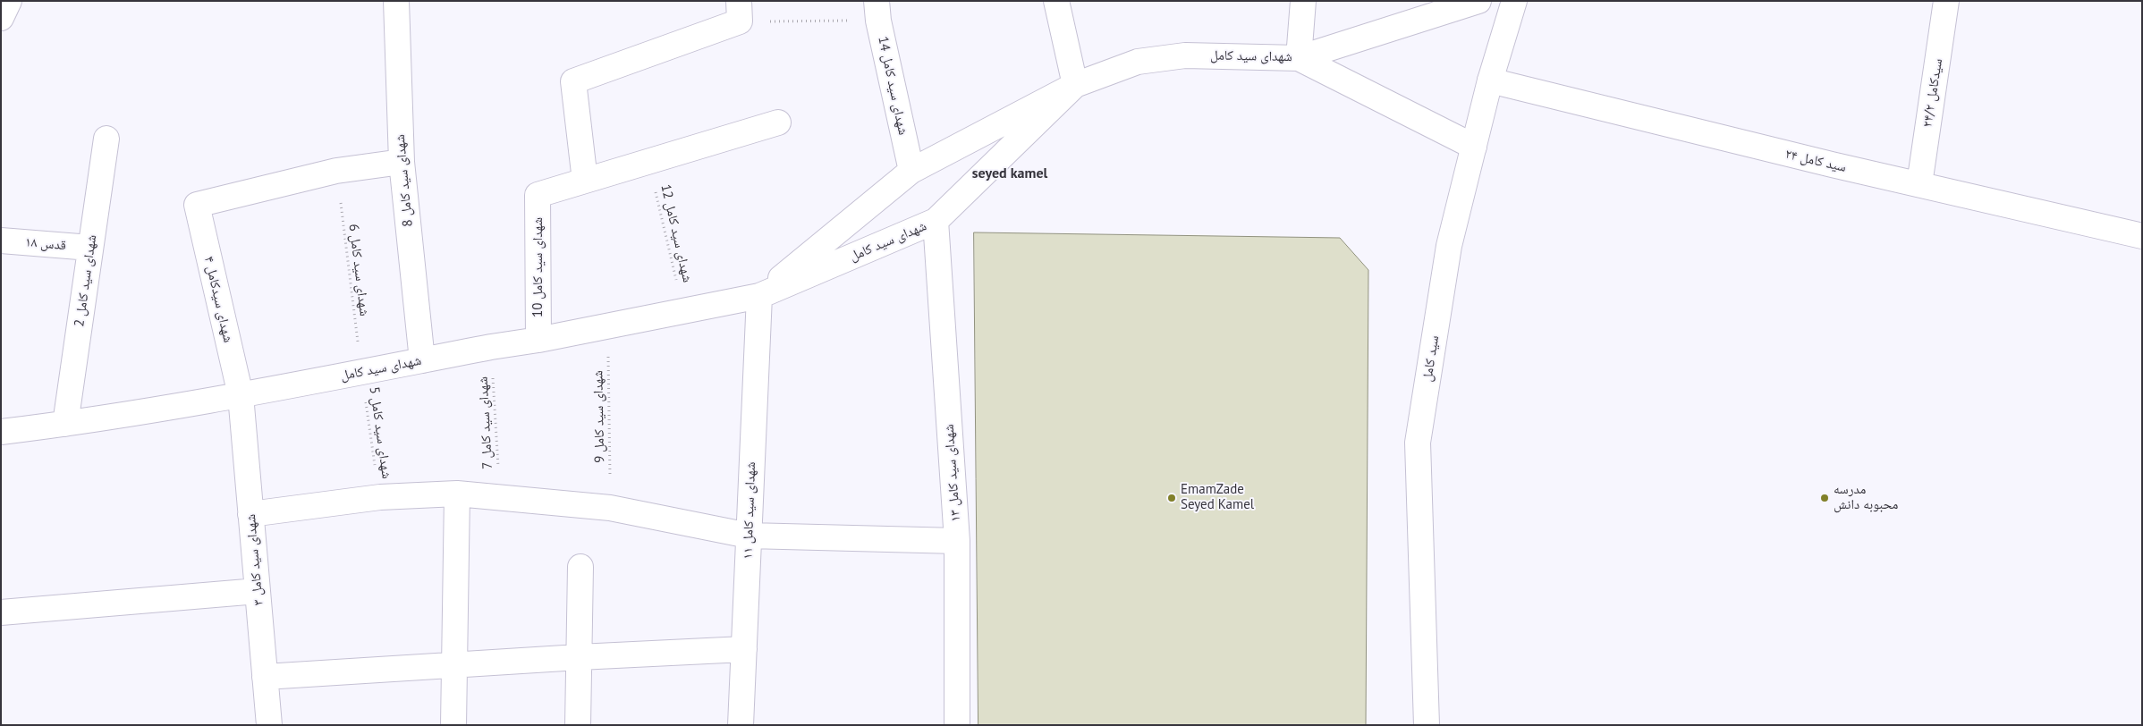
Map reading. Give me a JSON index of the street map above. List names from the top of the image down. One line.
{"streets":{"street":["شهدای سید کامل","شهدای سید کامل 14","سیدکامل ۲۴/۲","سید کامل ۲۴","شهدای سید کامل 8","قدس ۱۸","شهدای سید کامل 10","شهدای سید کامل 2","شهدای سیدکامل ۴","سید کامل","شهدای سید کامل ۱۳","شهدای سید کامل ۱۱","شهدای سید کامل ۳"],"path":["شهدای سید کامل 12","شهدای سید کامل 6","شهدای سید کامل 9","شهدای سید کامل 7","شهدای سید کامل 5"]},"crossings":[["شهدای سید کامل","شهدای سید کامل 14"],["شهدای سید کامل","شهدای سید کامل 8"],["شهدای سید کامل","شهدای سید کامل 12"],["شهدای سید کامل","شهدای سید کامل 10"],["شهدای سید کامل","شهدای سید کامل 6"],["شهدای سید کامل","شهدای سید کامل 2"],["شهدای سید کامل","شهدای سیدکامل ۴"],["شهدای سید کامل","شهدای سید کامل 9"],["شهدای سید کامل","شهدای سید کامل 7"],["شهدای سید کامل","شهدای سید کامل 5"],["شهدای سید کامل","شهدای سید کامل ۱۳"],["شهدای سید کامل","شهدای سید کامل ۱۱"],["شهدای سید کامل","شهدای سید کامل ۳"],["سیدکامل ۲۴/۲","سید کامل ۲۴"],["سید کامل ۲۴","سید کامل"],["قدس ۱۸","شهدای سید کامل 2"],["شهدای سید کامل 6","شهدای سیدکامل ۴"],["شهدای سید کامل 6","شهدای سید کامل 5"],["شهدای سیدکامل ۴","شهدای سید کامل ۳"]],"districts":["seyed kamel"],"places":["EmamZade Seyed Kamel","مدرسه محبوبه دانش"]}
